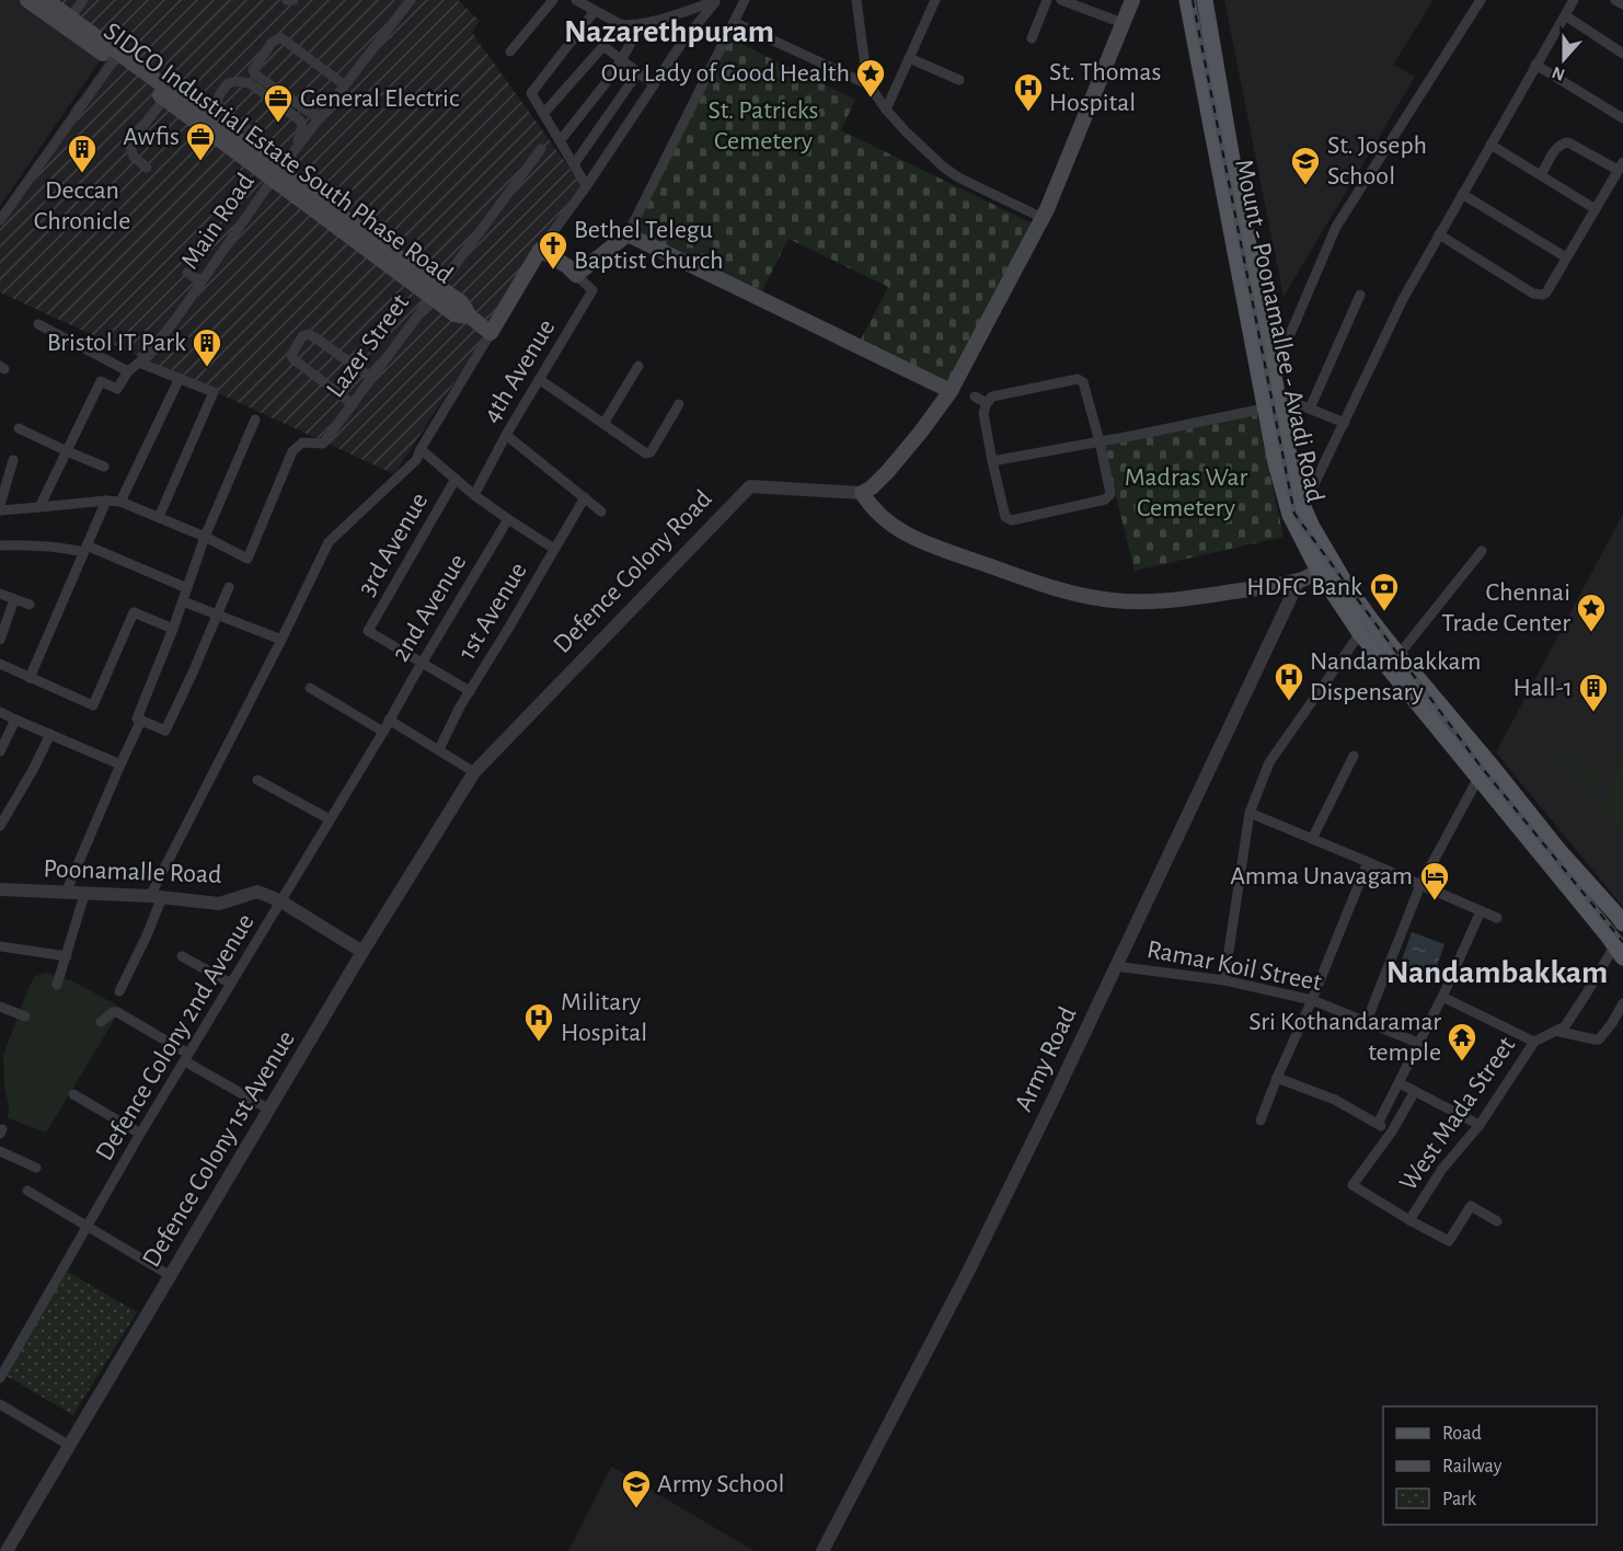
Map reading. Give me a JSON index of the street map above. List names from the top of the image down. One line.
{"streets":{"main road":["SIDCO Industrial Estate South Phase Road","Mount - Poonamallee - Avadi Road"],"street":["Main Road","Lazer Street","4th Avenue","3rd Avenue","Defence Colony Road","2nd Avenue","1st Avenue","Poonamalle Road","Ramar Koil Street","Defence Colony 2nd Avenue","Army Road","West Mada Street","Defence Colony 1st Avenue"]},"crossings":[["SIDCO Industrial Estate South Phase Road","Main Road"],["SIDCO Industrial Estate South Phase Road","Lazer Street"],["Mount - Poonamallee - Avadi Road","West Mada Street"],["3rd Avenue","2nd Avenue"],["Defence Colony Road","Defence Colony 1st Avenue"],["2nd Avenue","Defence Colony 2nd Avenue"],["Poonamalle Road","Defence Colony 2nd Avenue"],["Poonamalle Road","Defence Colony 1st Avenue"],["Ramar Koil Street","Army Road"]],"districts":["Nazarethpuram","Nandambakkam"],"parks":["St. Patricks Cemetery","Madras War Cemetery"],"places":{"place":["Our Lady of Good Health","Chennai Trade Center"],"hospital":["St. Thomas Hospital","Nandambakkam Dispensary","Military Hospital"],"office":["General Electric","Awfis"],"building":["Deccan Chronicle","Bristol IT Park","Hall-1"],"school or university":["St. Joseph School","Army School"],"church":["Bethel Telegu Baptist Church"],"bank":["HDFC Bank"],"hotel":["Amma Unavagam"],"temple":["Sri Kothandaramar temple"]},"legend":["Road","Railway","Park"],"north":"bottom"}
